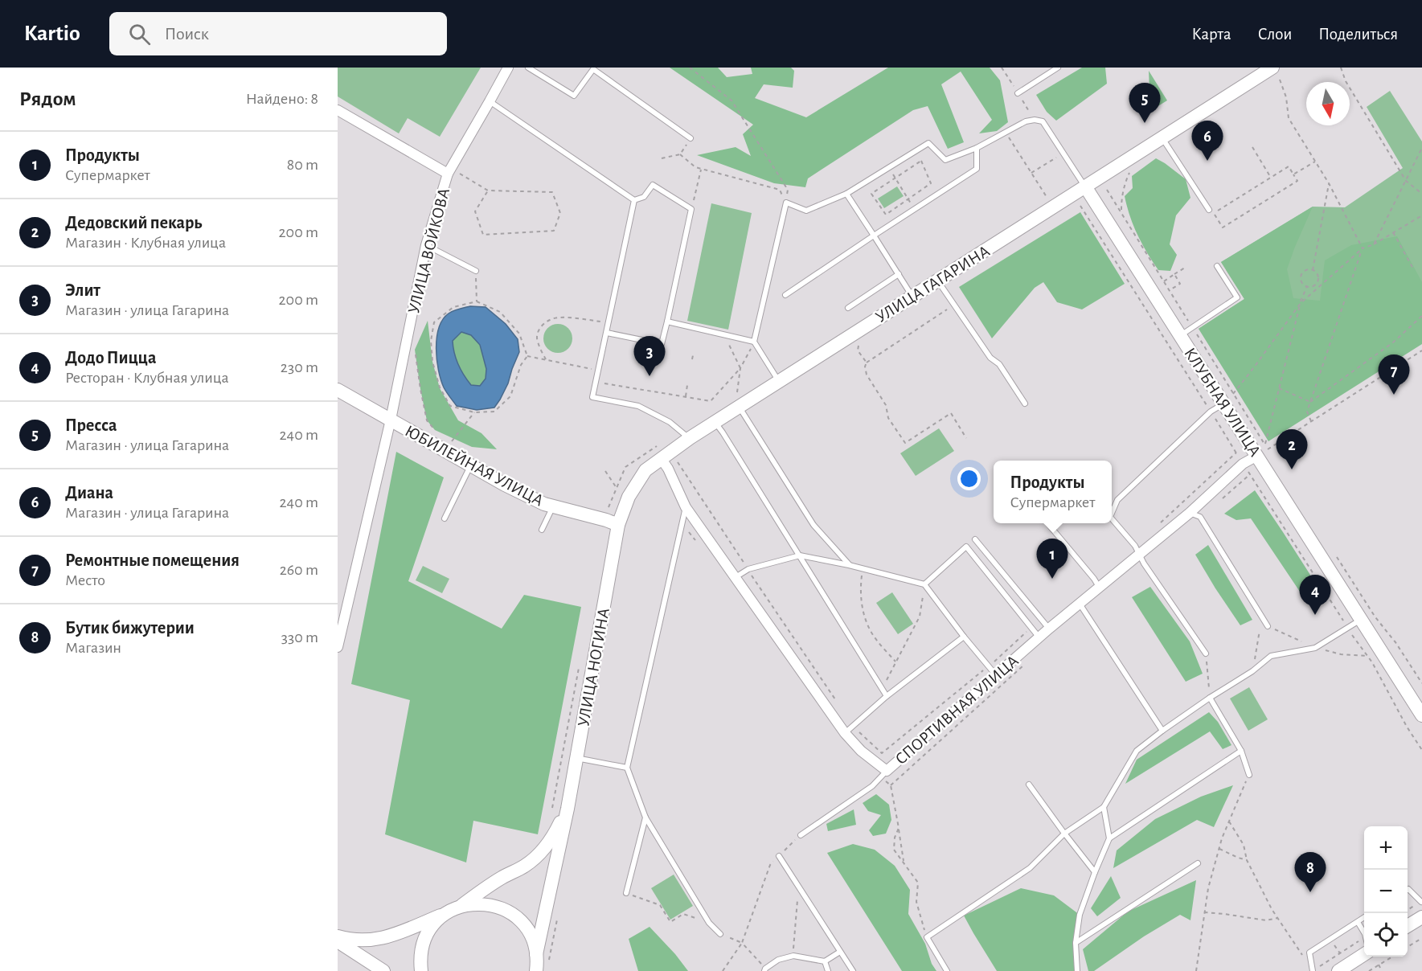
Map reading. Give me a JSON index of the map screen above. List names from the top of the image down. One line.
{"streets":{"street":["УЛИЦА ВОЙКОВА","УЛИЦА ГАГАРИНА","КЛУБНАЯ УЛИЦА","ЮБИЛЕЙНАЯ УЛИЦА","УЛИЦА НОГИНА","СПОРТИВНАЯ УЛИЦА"]},"crossings":[["УЛИЦА ВОЙКОВА","ЮБИЛЕЙНАЯ УЛИЦА"],["УЛИЦА ГАГАРИНА","КЛУБНАЯ УЛИЦА"],["УЛИЦА ГАГАРИНА","ЮБИЛЕЙНАЯ УЛИЦА"],["УЛИЦА ГАГАРИНА","УЛИЦА НОГИНА"],["УЛИЦА ГАГАРИНА","СПОРТИВНАЯ УЛИЦА"],["КЛУБНАЯ УЛИЦА","СПОРТИВНАЯ УЛИЦА"],["ЮБИЛЕЙНАЯ УЛИЦА","УЛИЦА НОГИНА"]],"north":"bottom","page":{"header":"Kartio","search":"Поиск","nav":["Карта","Слои","Поделиться"],"heading":["Рядом","Найдено: 8"],"pins":["5","6","3","7","2","1","4","8"],"list":[{"mark":"1","name":"Продукты","note":"Супермаркет","value":"80 m"},{"mark":"2","name":"Дедовский пекарь","note":"Магазин · Клубная улица","value":"200 m"},{"mark":"3","name":"Элит","note":"Магазин · улица Гагарина","value":"200 m"},{"mark":"4","name":"Додо Пицца","note":"Ресторан · Клубная улица","value":"230 m"},{"mark":"5","name":"Пресса","note":"Магазин · улица Гагарина","value":"240 m"},{"mark":"6","name":"Диана","note":"Магазин · улица Гагарина","value":"240 m"},{"mark":"7","name":"Ремонтные помещения","note":"Место","value":"260 m"},{"mark":"8","name":"Бутик бижутерии","note":"Магазин","value":"330 m"}],"popup":["Продукты","Супермаркет"],"map_buttons":["+","−"]}}
